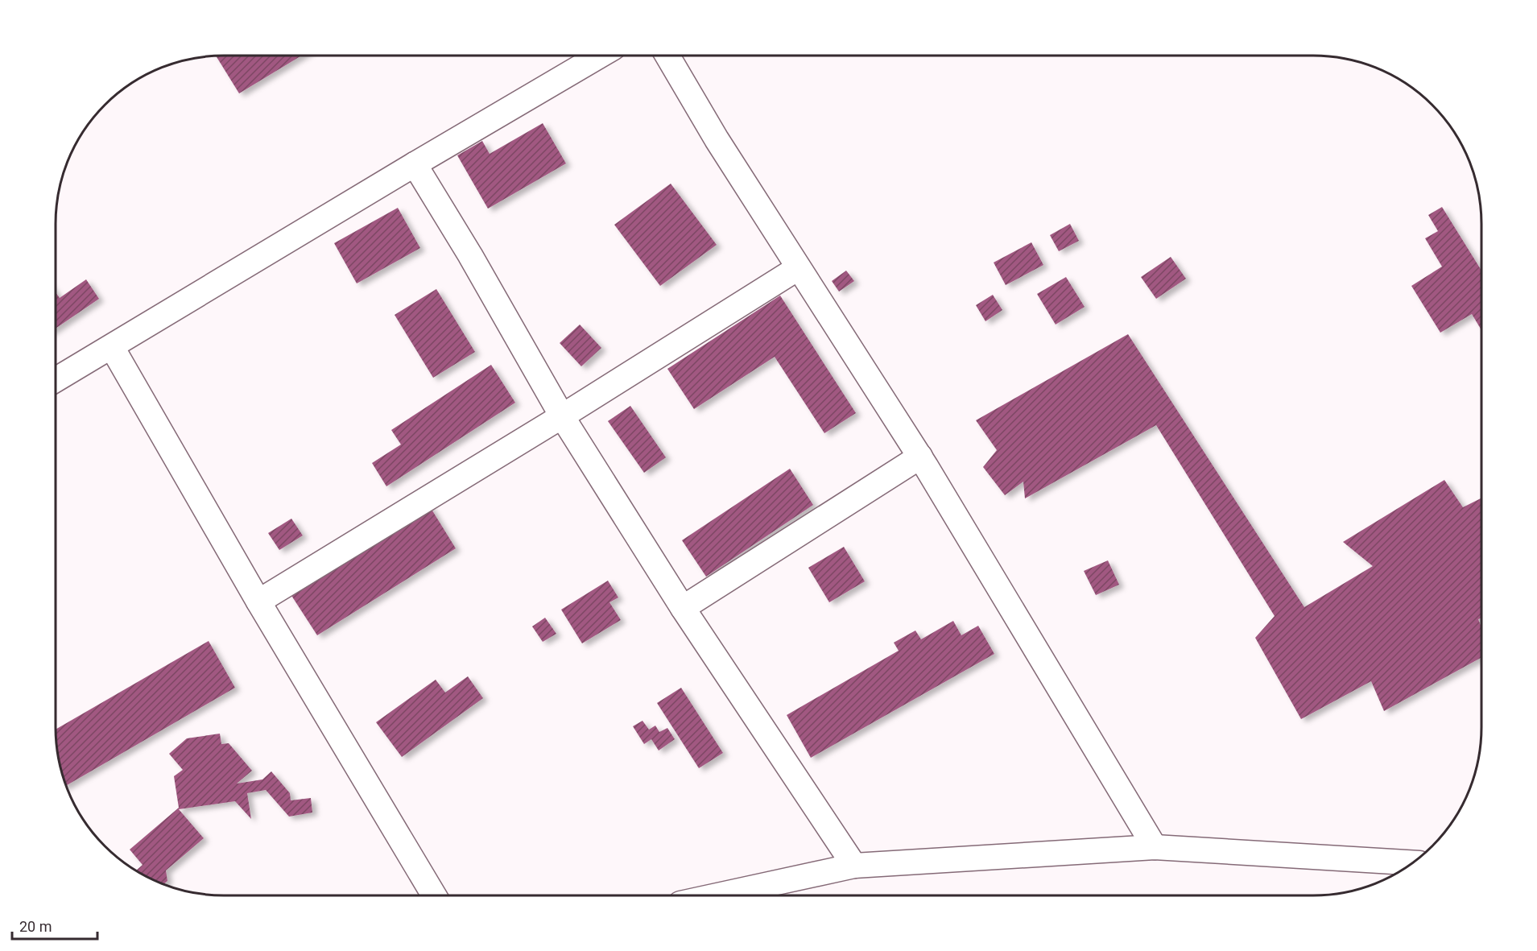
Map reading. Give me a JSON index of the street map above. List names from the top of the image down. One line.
{"scale_bar":"20 m"}
